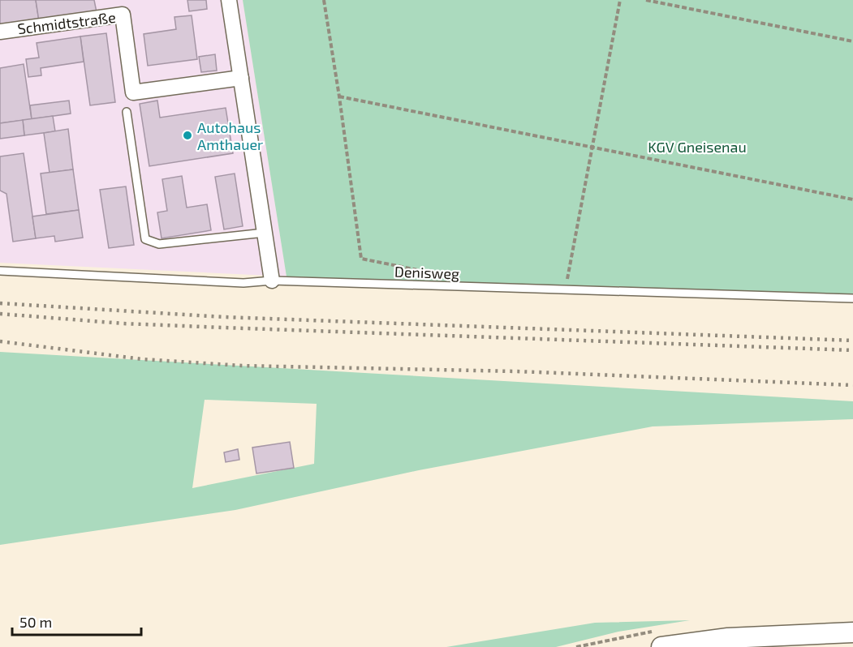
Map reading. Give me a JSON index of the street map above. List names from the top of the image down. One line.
{"streets":{"street":["Schmidtstraße"],"lane":["Denisweg"]},"parks":["KGV Gneisenau"],"places":["Autohaus Amthauer"],"scale_bar":"50 m"}
